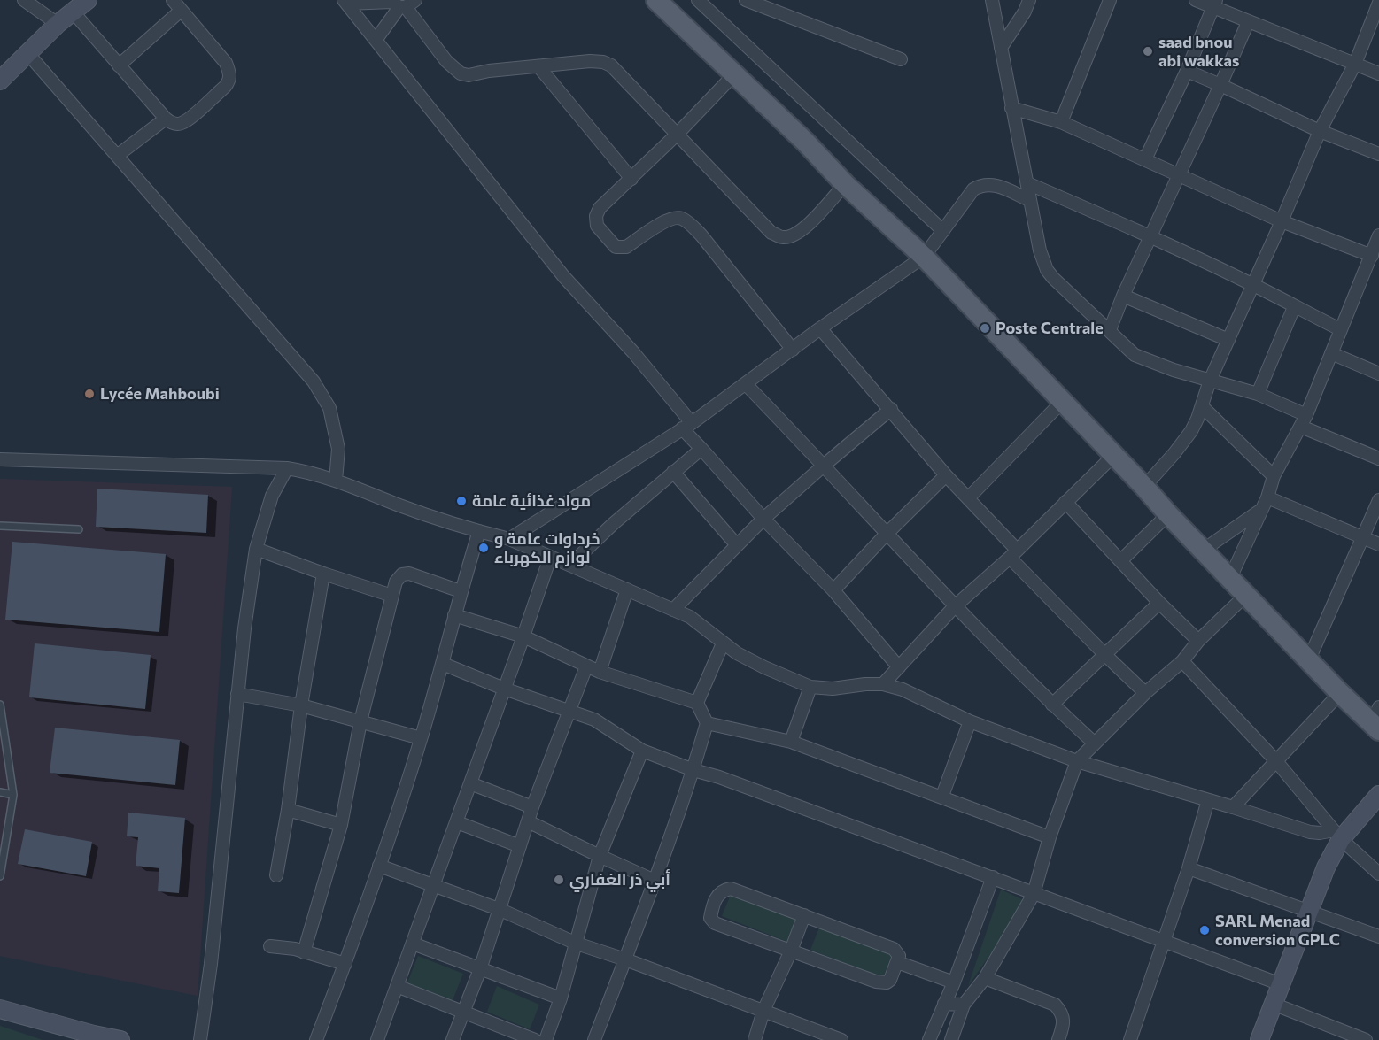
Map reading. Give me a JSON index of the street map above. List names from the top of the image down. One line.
{"places":["saad bnou abi wakkas","Poste Centrale","Lycée Mahboubi","مواد غذائية عامة","خرداوات عامة و لوازم الكهرباء","أبي ذر الغفاري","SARL Menad conversion GPLC"]}
